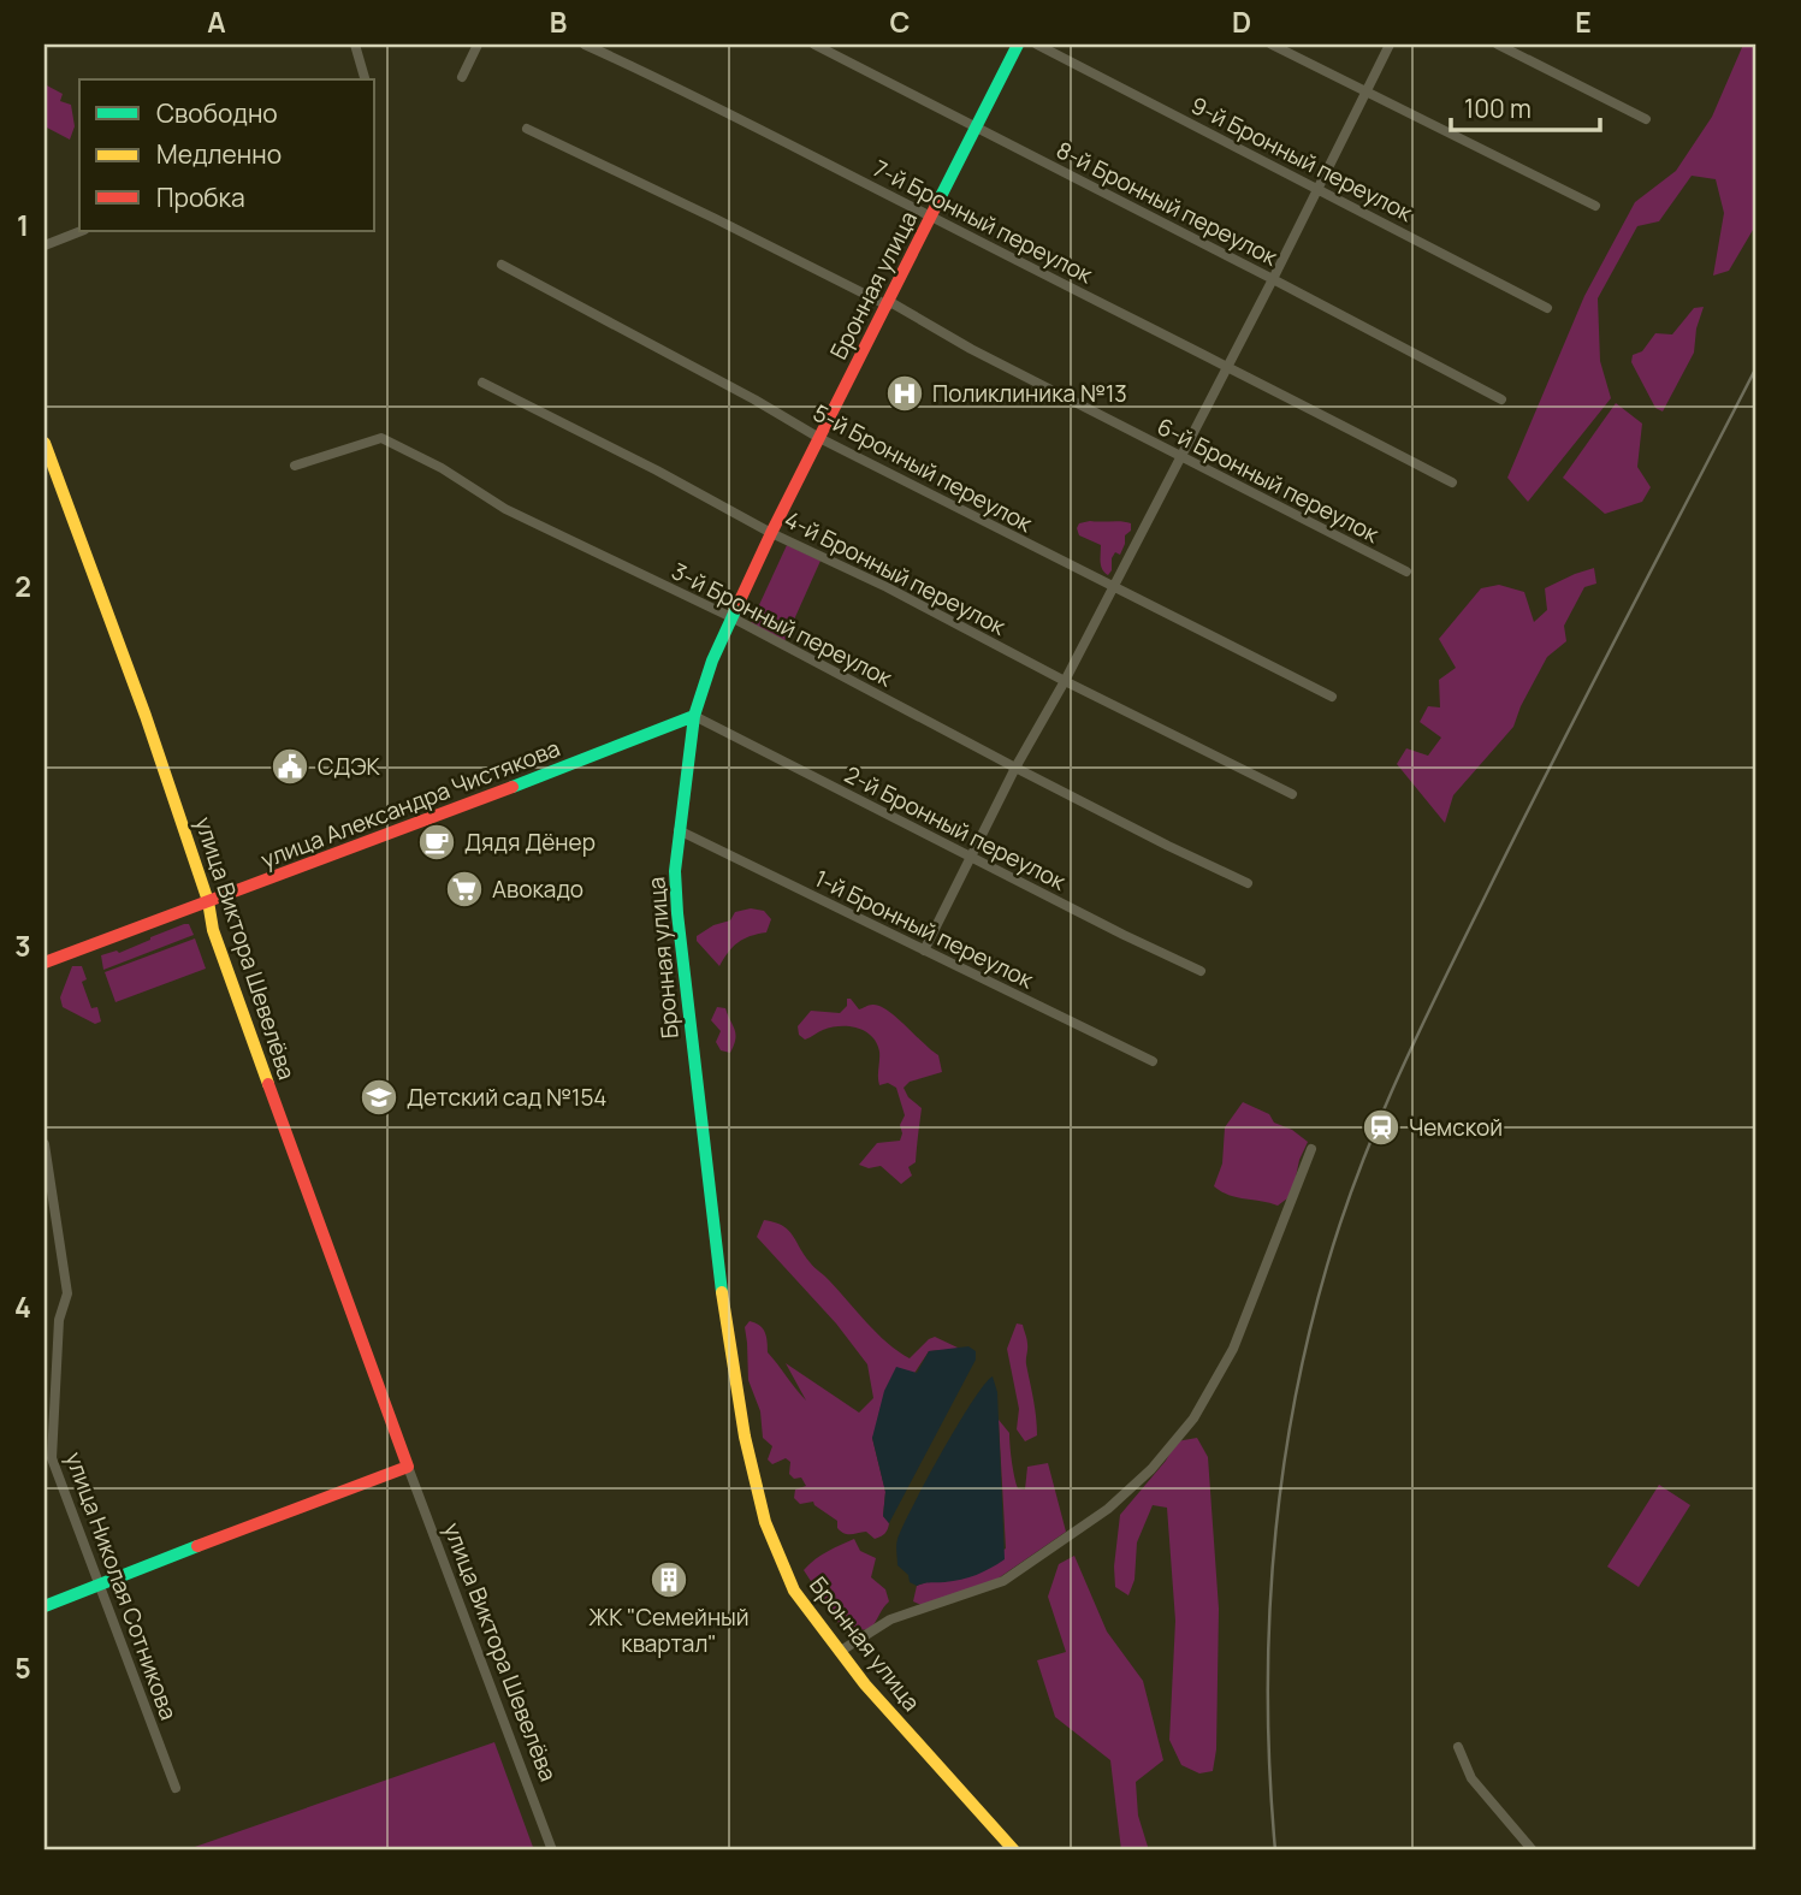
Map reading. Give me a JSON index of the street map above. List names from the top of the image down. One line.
{"streets":{"street":["9-й Бронный переулок","8-й Бронный переулок","7-й Бронный переулок","Бронная улица","5-й Бронный переулок","6-й Бронный переулок","4-й Бронный переулок","3-й Бронный переулок","улица Александра Чистякова","2-й Бронный переулок","1-й Бронный переулок","улица Виктора Шевелёва","улица Николая Сотникова"]},"crossings":[["8-й Бронный переулок","Бронная улица"],["7-й Бронный переулок","Бронная улица"],["Бронная улица","5-й Бронный переулок"],["Бронная улица","6-й Бронный переулок"],["Бронная улица","4-й Бронный переулок"],["Бронная улица","3-й Бронный переулок"],["Бронная улица","улица Александра Чистякова"],["Бронная улица","2-й Бронный переулок"],["Бронная улица","1-й Бронный переулок"],["улица Александра Чистякова","2-й Бронный переулок"],["улица Александра Чистякова","улица Виктора Шевелёва"]],"places":{"hospital":["Поликлиника №13"],"public building":["СДЭК"],"cafe":["Дядя Дёнер"],"supermarket":["Авокадо"],"school or university":["Детский сад №154"],"station":["Чемской"],"building":["ЖК \"Семейный квартал\""]},"legend":["Свободно","Медленно","Пробка"],"scale_bar":"100 m","grid":{"columns":["A","B","C","D","E"],"rows":["1","2","3","4","5"]}}
